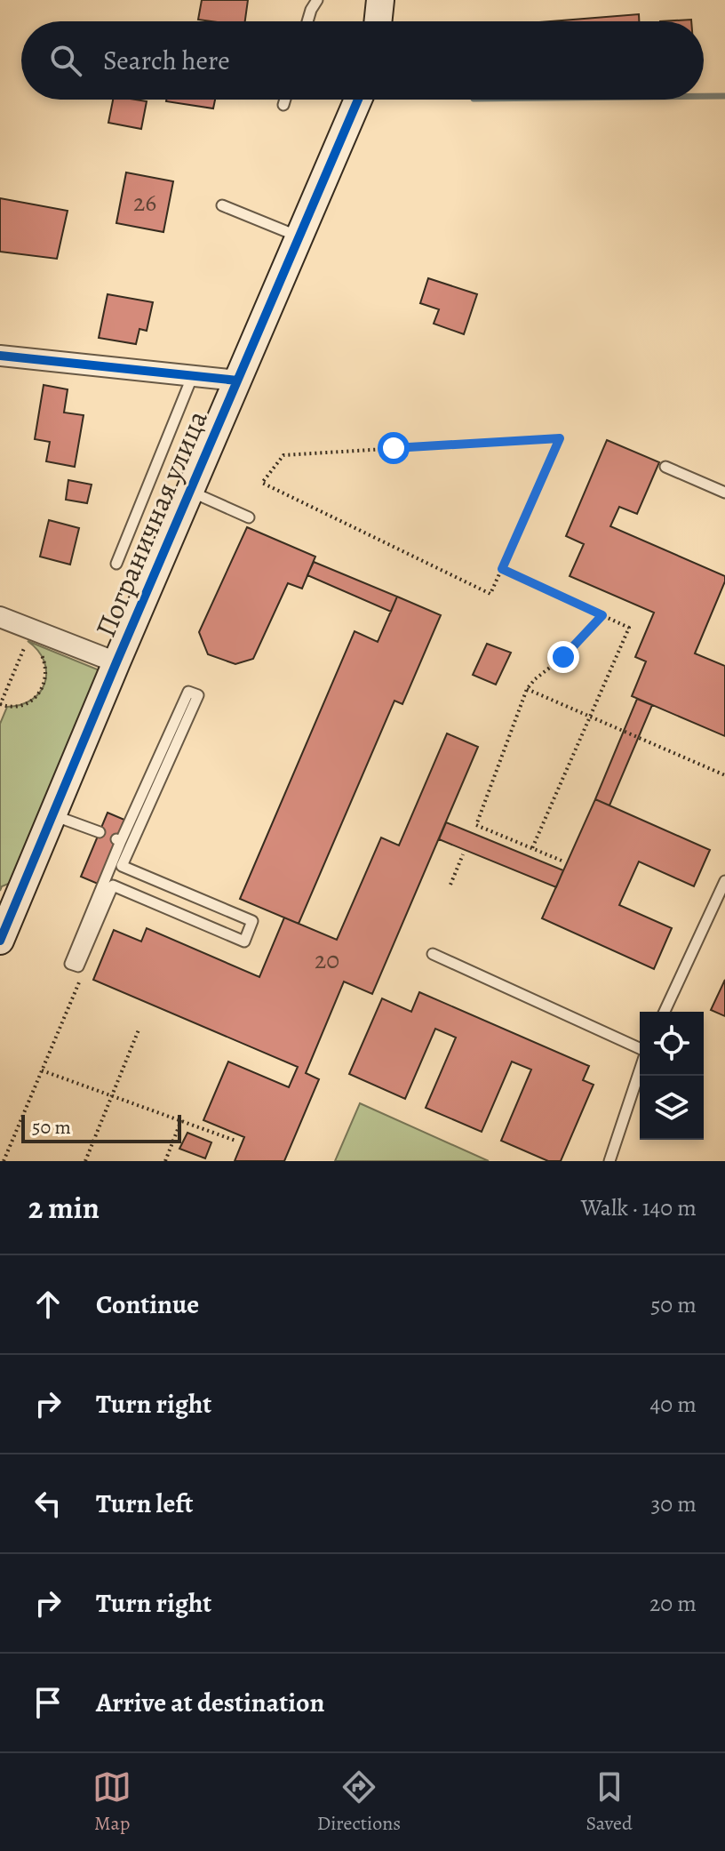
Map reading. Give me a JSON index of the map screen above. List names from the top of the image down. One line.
{"streets":{"street":["Пограничная улица"]},"house_numbers":["26","20"],"scale_bar":"50 m","page":{"search":"Search here","scale":"50 m","heading":["2 min","Walk · 140 m"],"list":[["Continue","50 m"],["Turn right","40 m"],["Turn left","30 m"],["Turn right","20 m"],"Arrive at destination"],"nav":["Map","Directions","Saved"]}}
